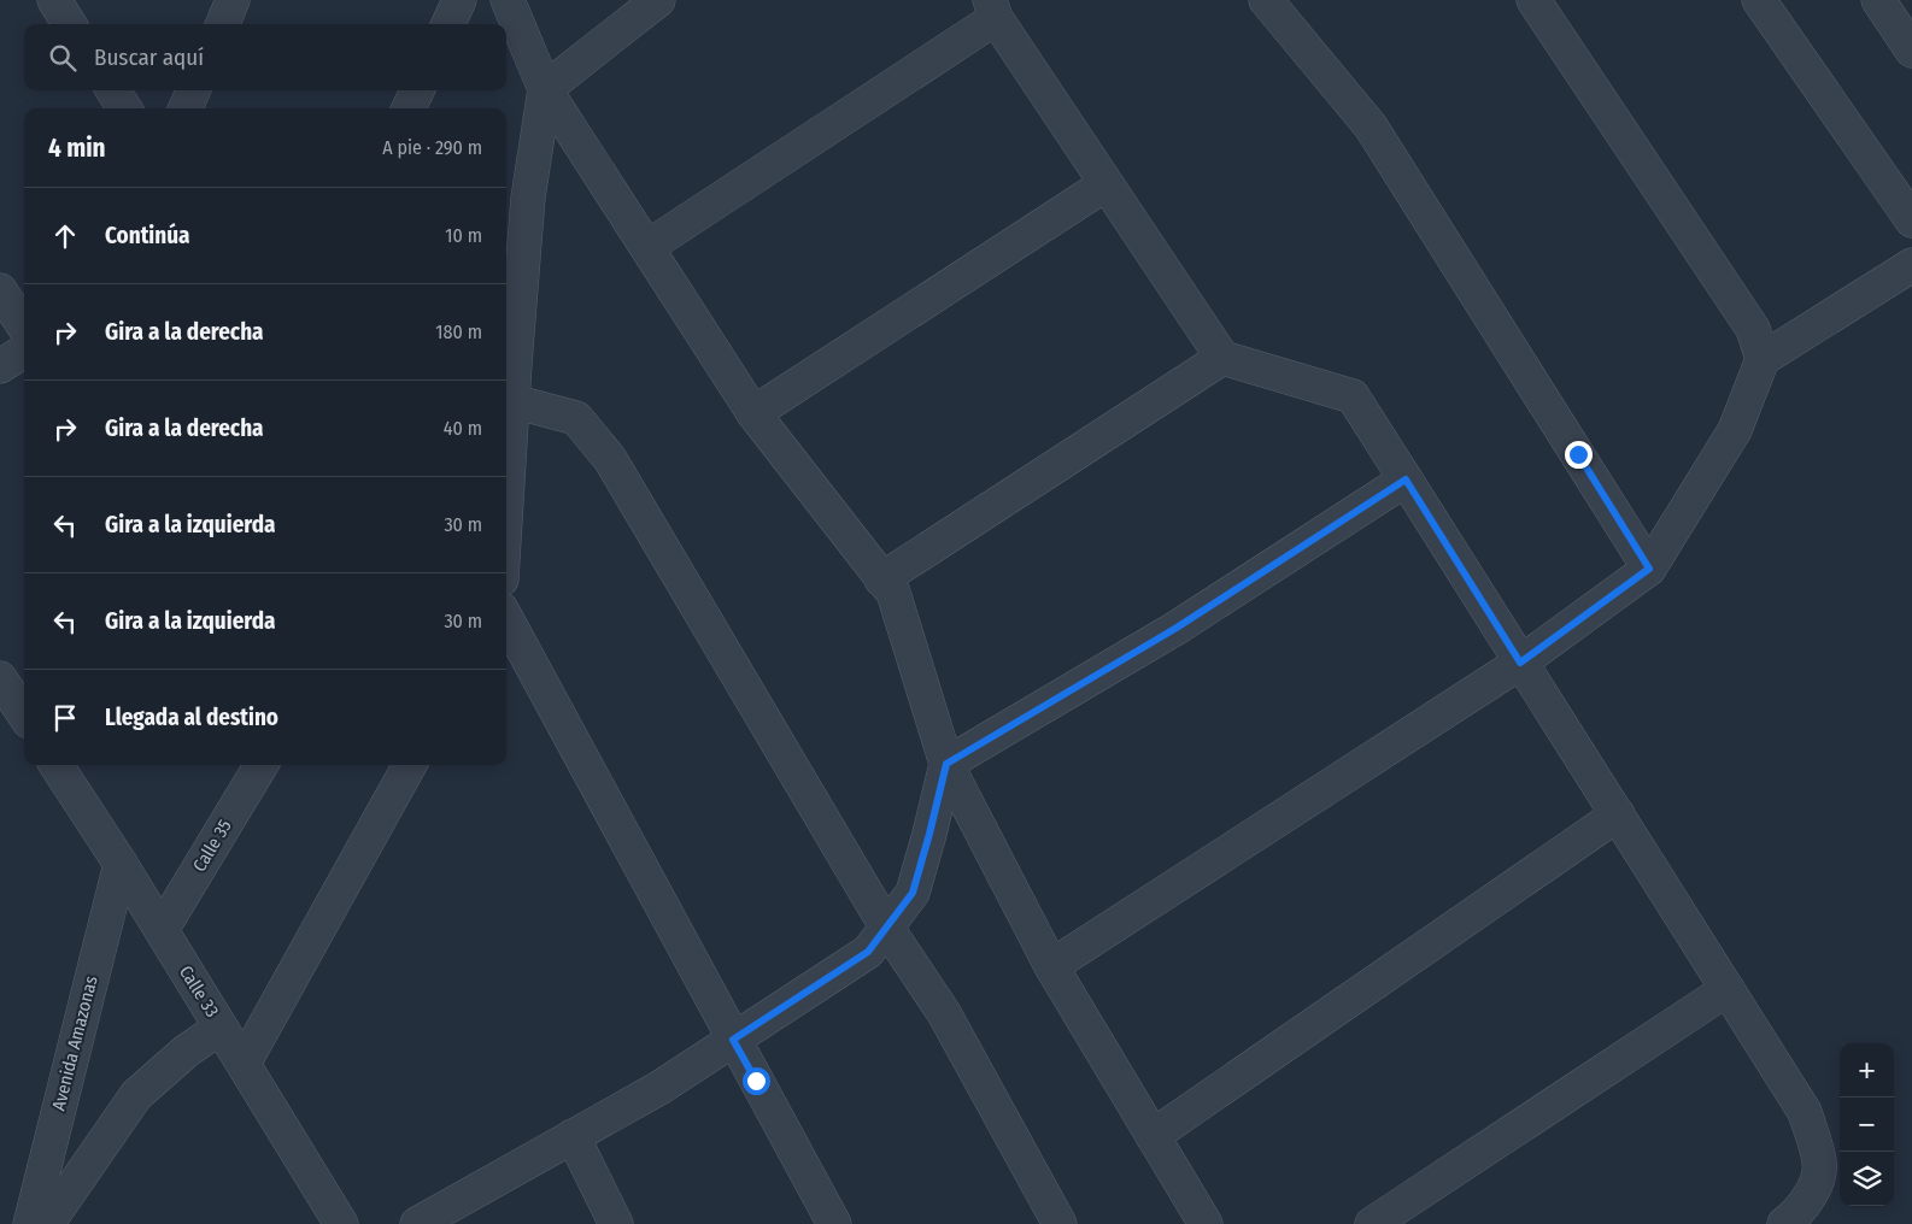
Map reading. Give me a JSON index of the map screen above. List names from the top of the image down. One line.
{"streets":{"street":["Calle 35","Calle 33","Avenida Amazonas"]},"crossings":[["Calle 35","Calle 33"],["Calle 33","Avenida Amazonas"]],"page":{"search":"Buscar aquí","heading":["4 min","A pie · 290 m"],"list":[["Continúa","10 m"],["Gira a la derecha","180 m"],["Gira a la derecha","40 m"],["Gira a la izquierda","30 m"],["Gira a la izquierda","30 m"],"Llegada al destino"],"map_buttons":["+","−"]}}
